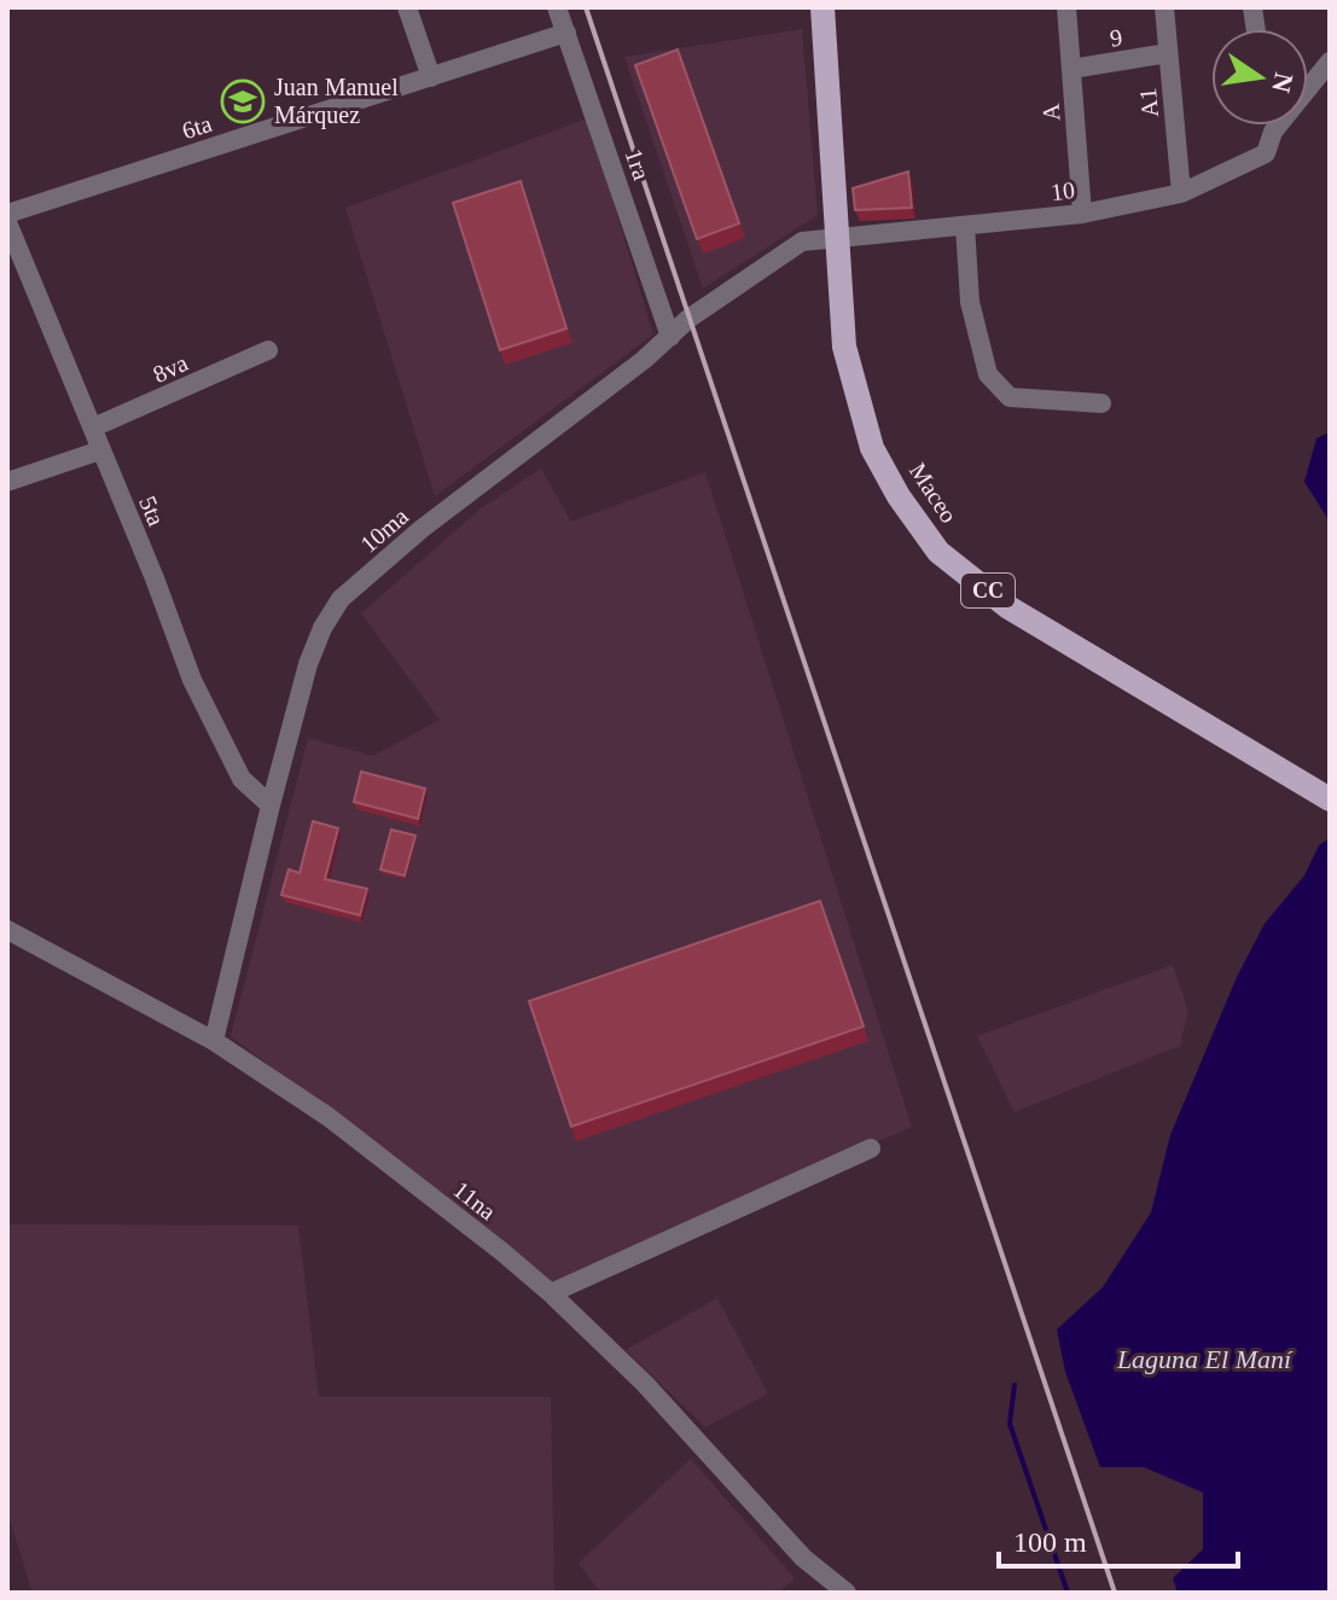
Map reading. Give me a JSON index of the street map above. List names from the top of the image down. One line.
{"streets":{"main road":["Maceo","CC"],"street":["9","A1","A","6ta","1ra","10","8va","5ta","10ma","11na"]},"crossings":[["9","A1"],["9","A"],["A1","10"],["A","10"],["6ta","1ra"],["1ra","10ma"],["10","Maceo"],["10","10ma"],["8va","5ta"],["Maceo","10ma"],["5ta","10ma"],["10ma","11na"]],"water":["Laguna El Maní"],"places":{"school or university":["Juan Manuel Márquez"]},"scale_bar":"100 m","north":"right"}
